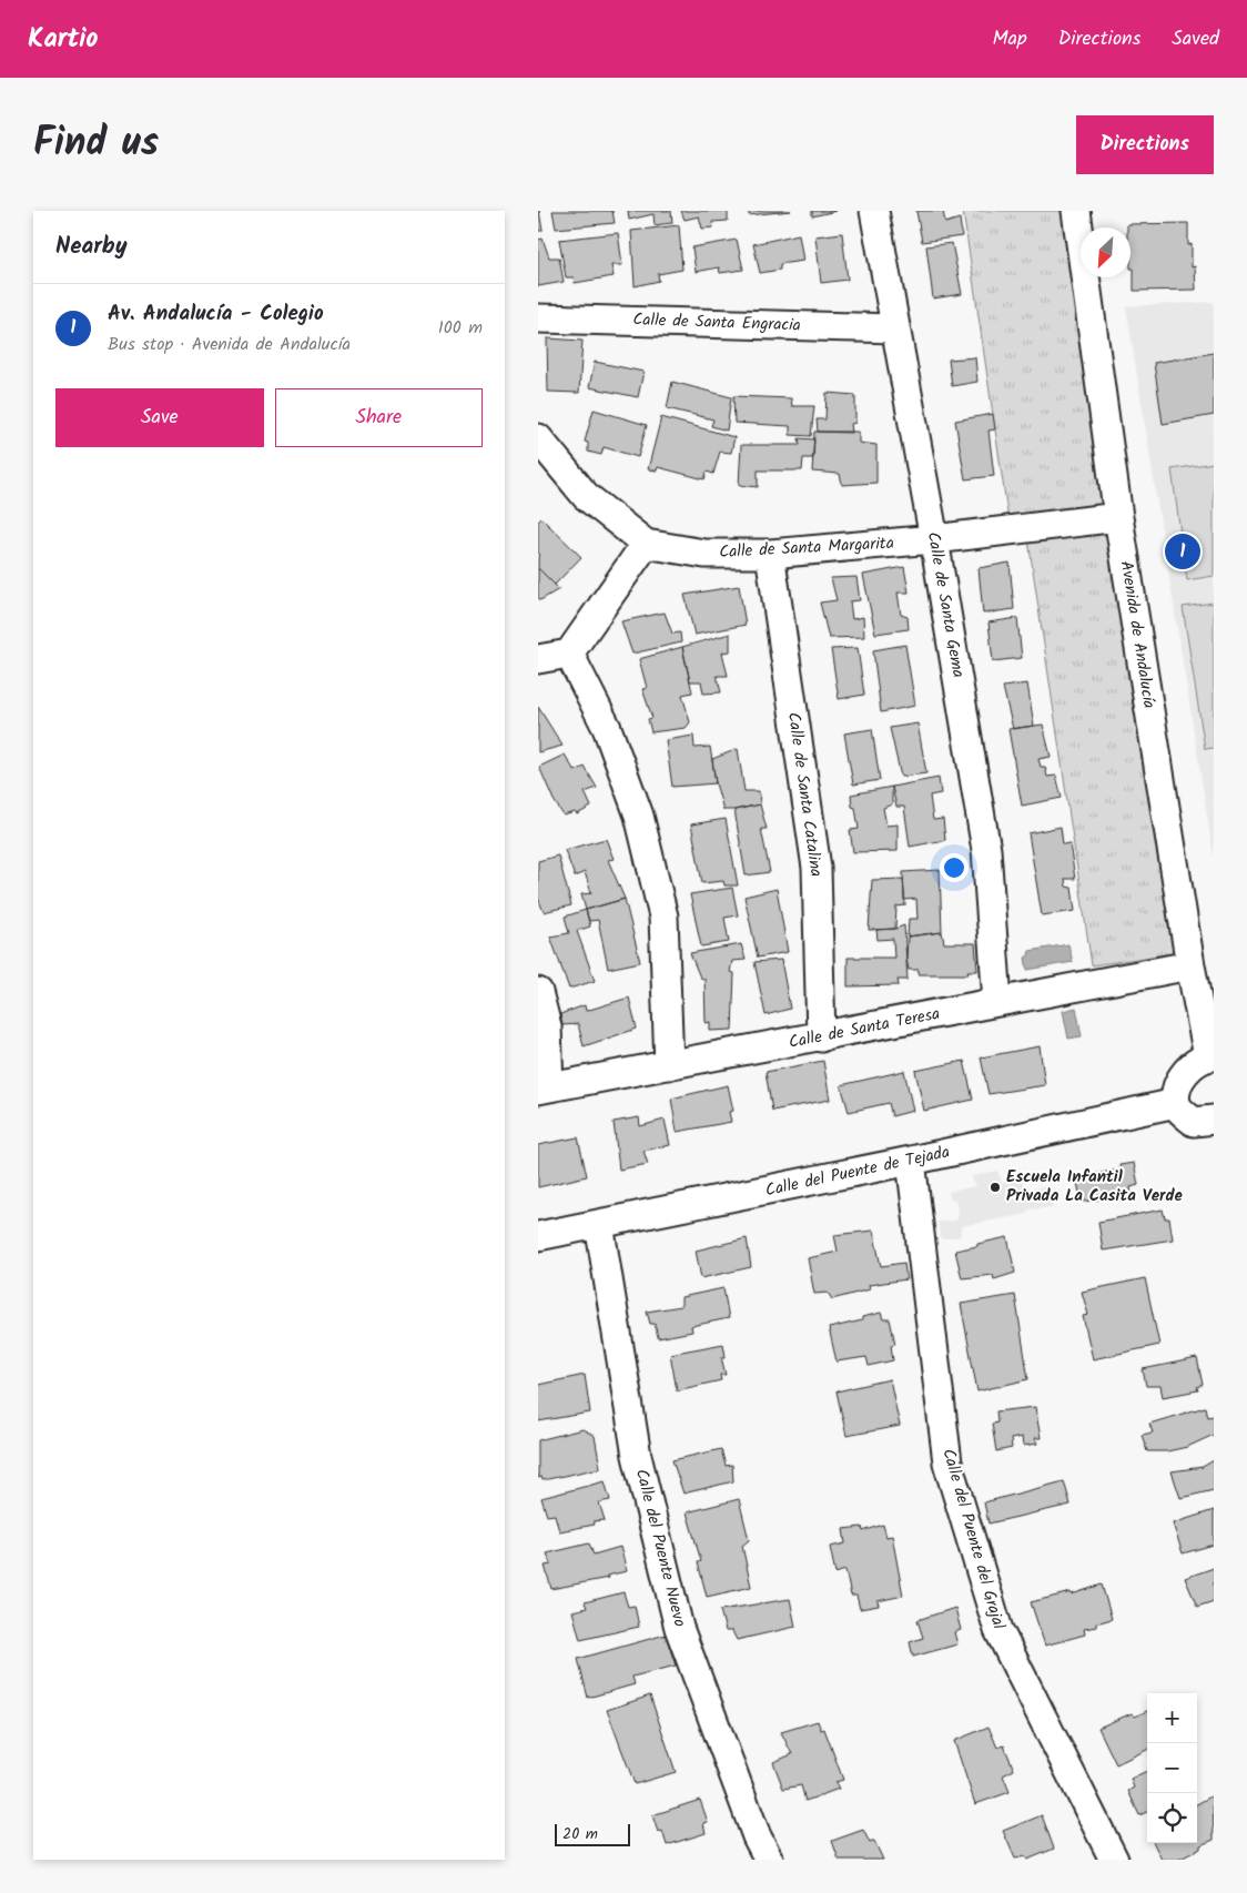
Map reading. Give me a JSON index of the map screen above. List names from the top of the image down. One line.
{"streets":{"street":["Calle de Santa Engracia","Calle de Santa Margarita","Calle de Santa Gema","Avenida de Andalucía","Calle de Santa Catalina","Calle de Santa Teresa","Calle del Puente de Tejada","Calle del Puente del Grajal","Calle del Puente Nuevo"]},"crossings":[["Calle de Santa Engracia","Calle de Santa Gema"],["Calle de Santa Margarita","Calle de Santa Gema"],["Calle de Santa Margarita","Avenida de Andalucía"],["Calle de Santa Margarita","Calle de Santa Catalina"],["Calle de Santa Gema","Calle de Santa Teresa"],["Avenida de Andalucía","Calle de Santa Teresa"],["Calle de Santa Catalina","Calle de Santa Teresa"],["Calle del Puente de Tejada","Calle del Puente del Grajal"],["Calle del Puente de Tejada","Calle del Puente Nuevo"]],"places":["Escuela Infantil Privada La Casita Verde"],"scale_bar":"20 m","north":"bottom left","page":{"header":"Kartio","nav":["Map","Directions","Saved"],"title":"Find us","buttons":["Directions",["Save","Share"]],"heading":"Nearby","list":[{"mark":"1","name":"Av. Andalucía - Colegio","note":"Bus stop · Avenida de Andalucía","value":"100 m"}],"pins":"1","map_buttons":["+","−"],"scale":"20 m"}}
